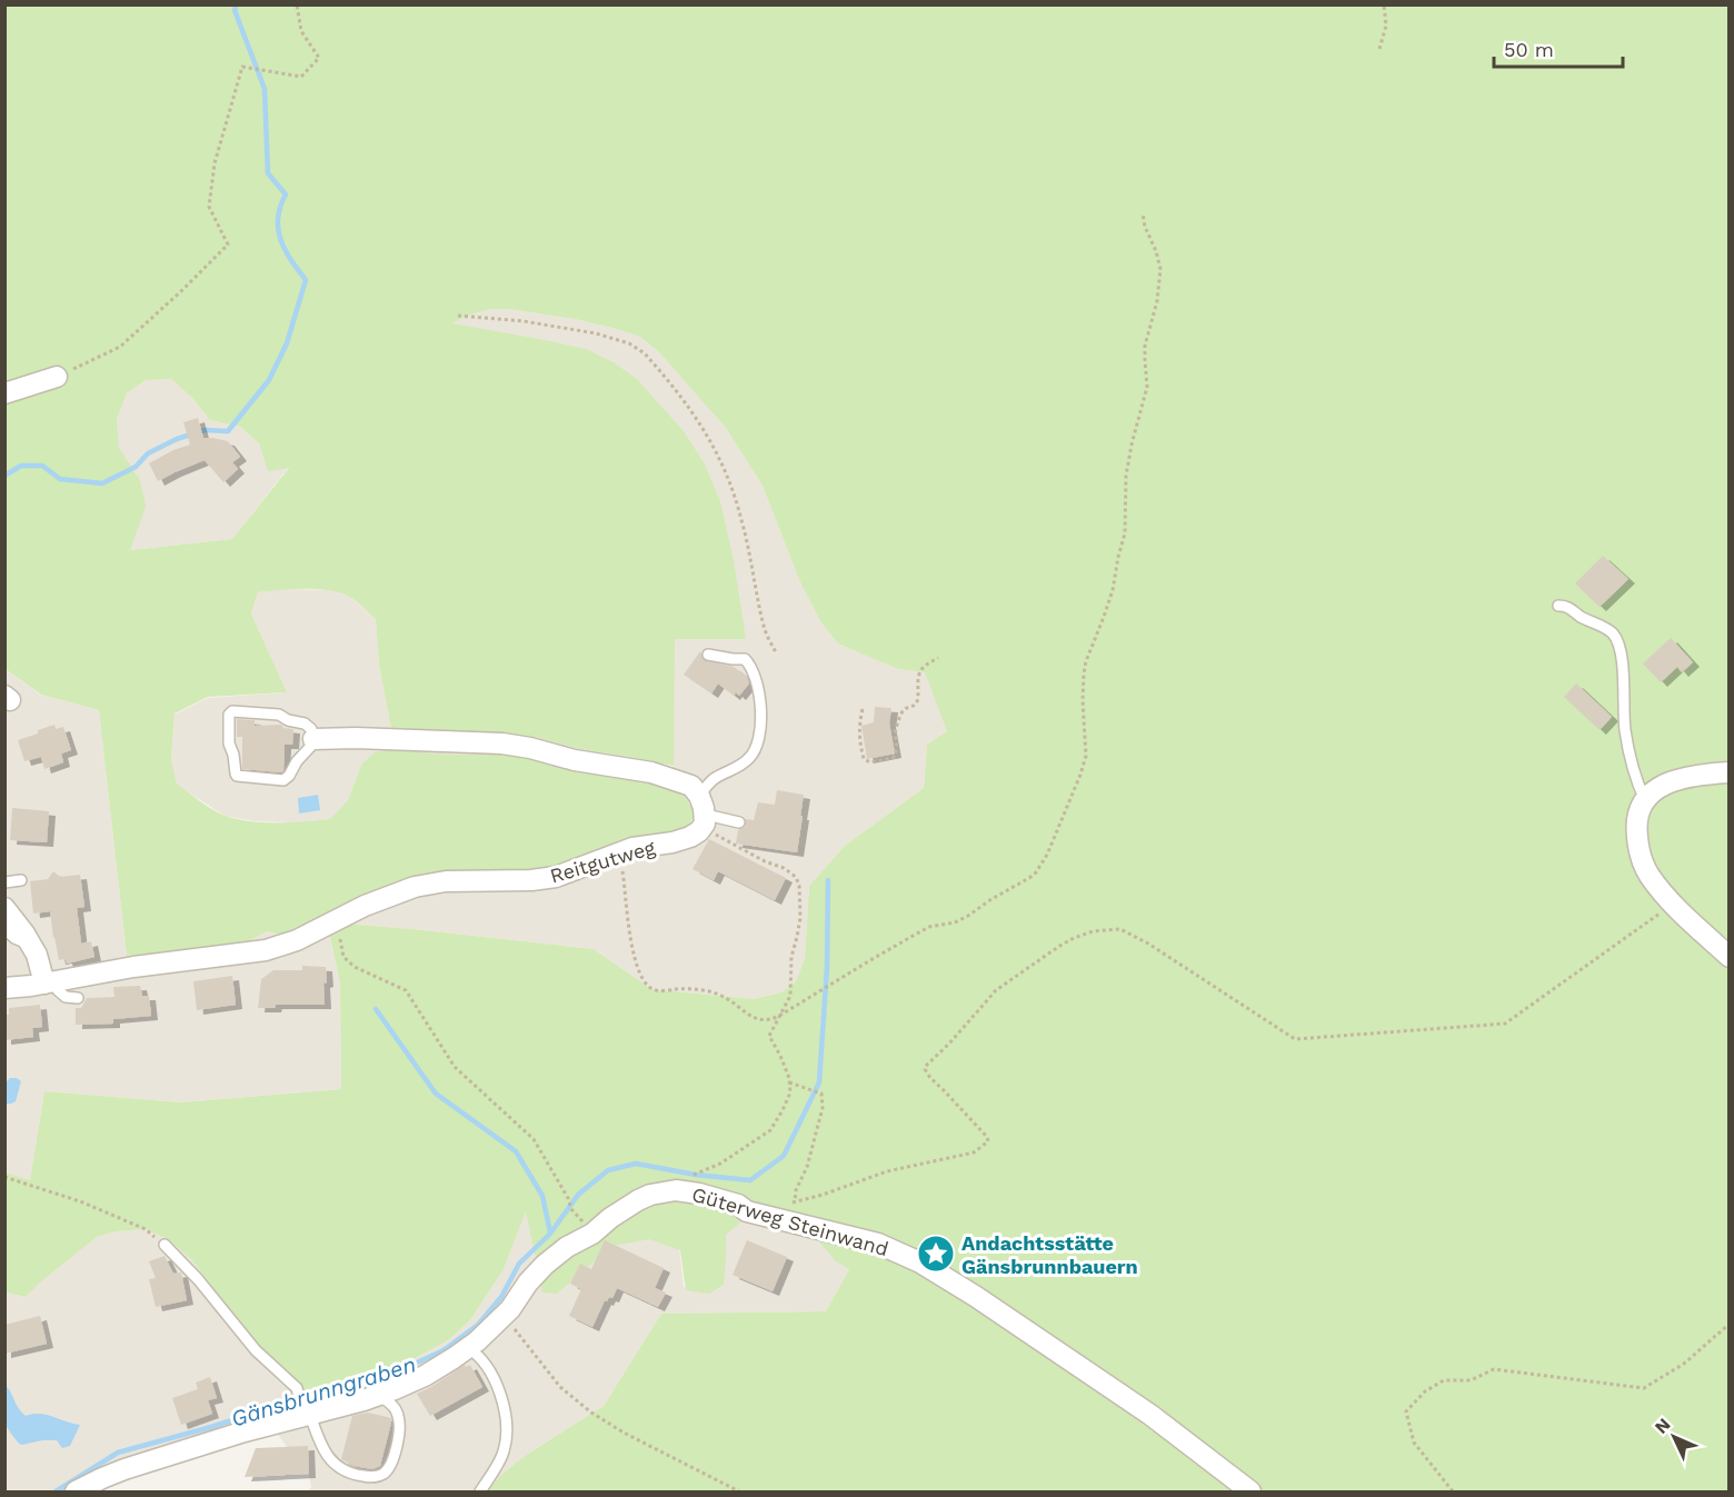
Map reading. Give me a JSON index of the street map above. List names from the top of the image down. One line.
{"streets":{"street":["Reitgutweg","Güterweg Steinwand"]},"water":["Gänsbrunngraben"],"places":{"place":["Andachtsstätte Gänsbrunnbauern"]},"scale_bar":"50 m","north":"top left"}
